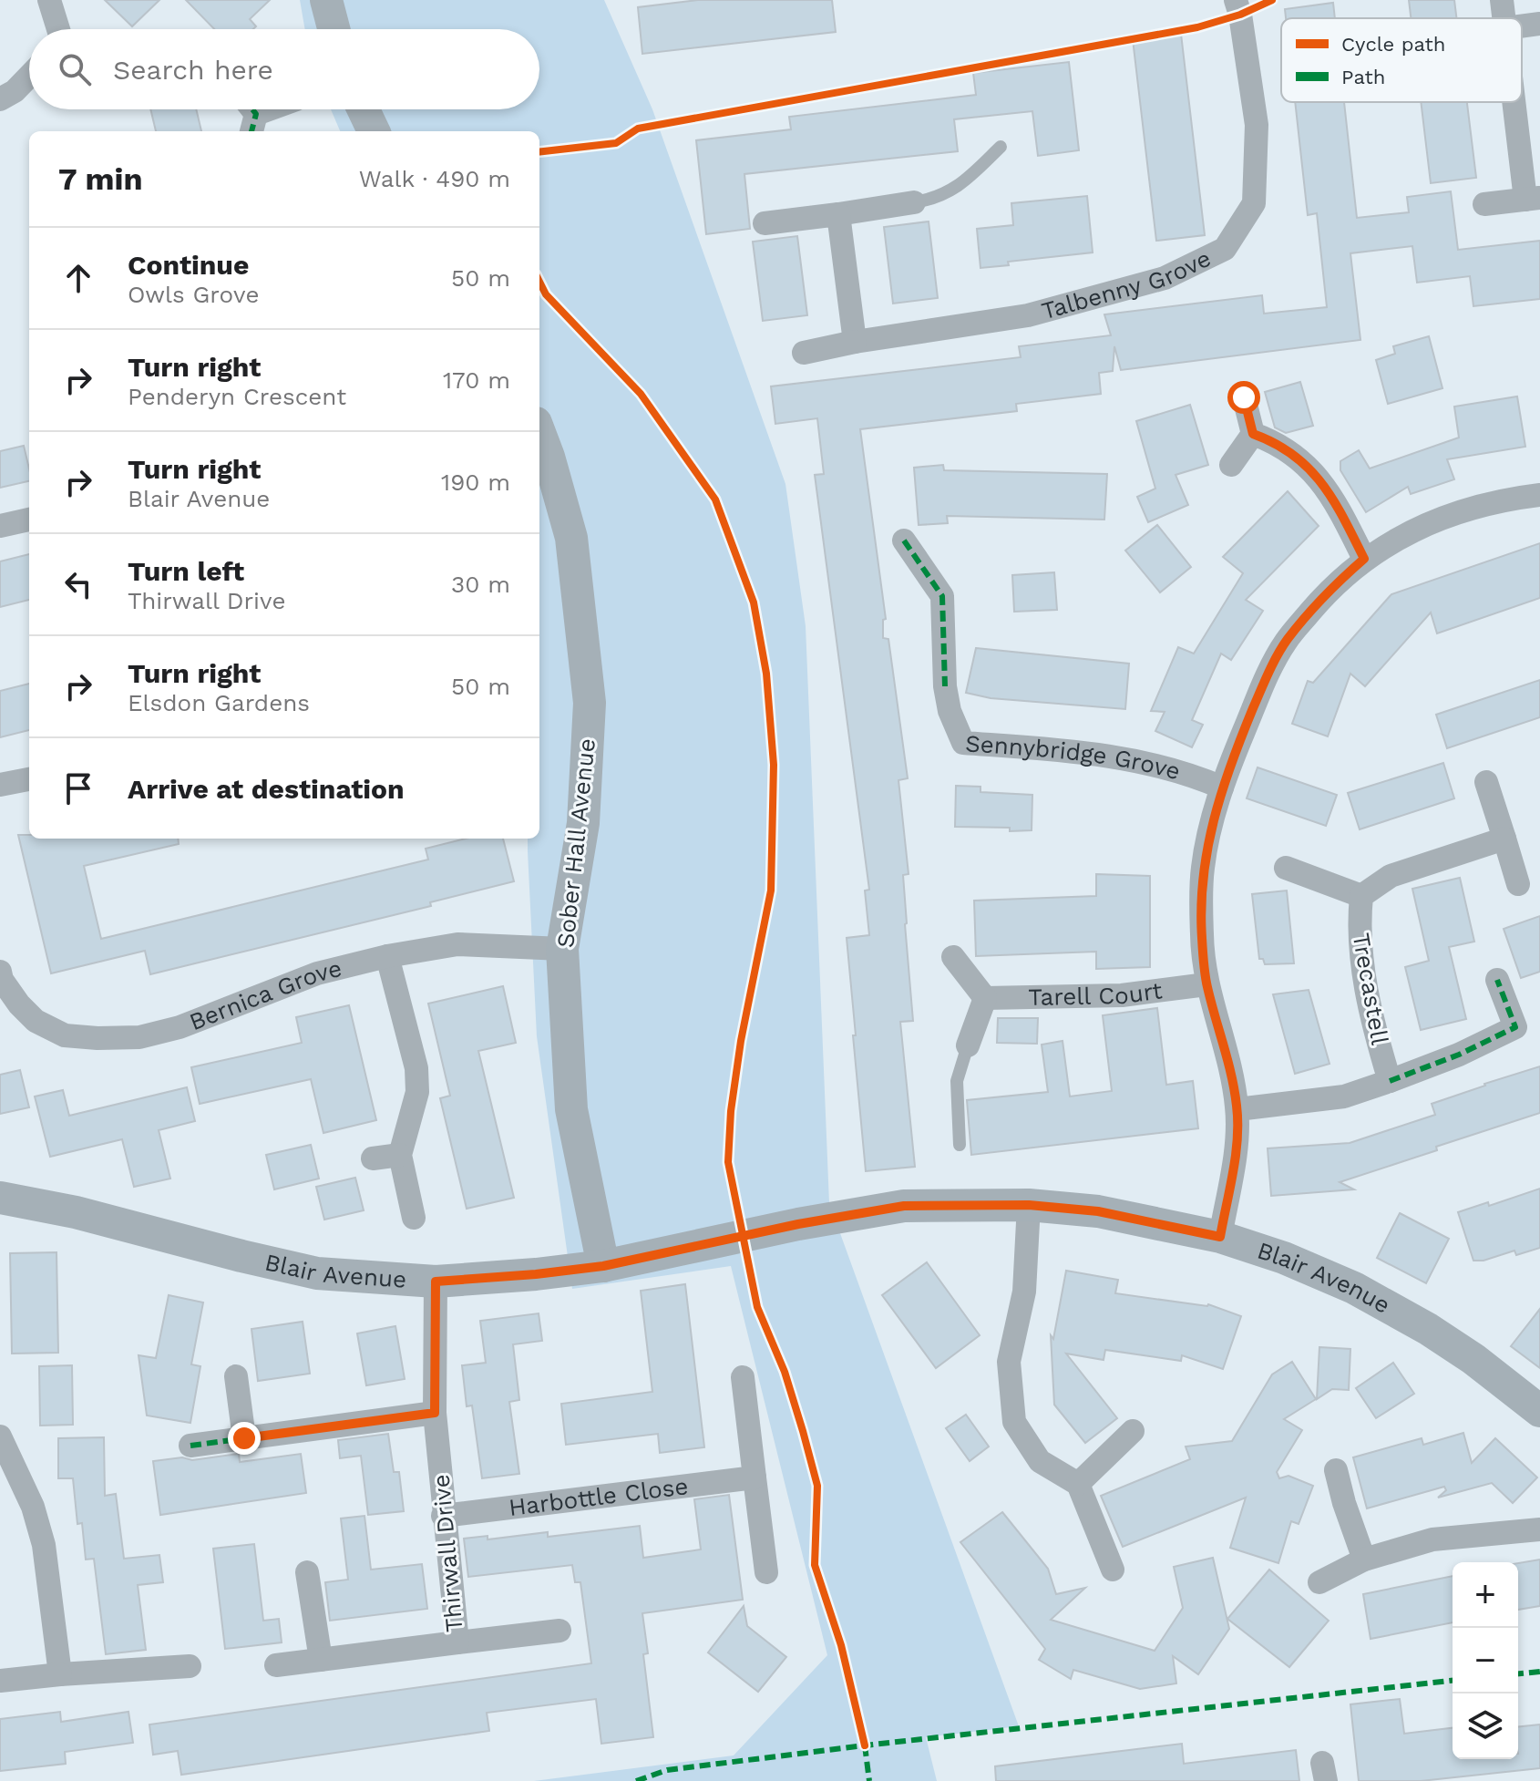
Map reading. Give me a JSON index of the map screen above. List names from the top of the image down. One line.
{"streets":{"street":["Talbenny Grove","Sennybridge Grove","Sober Hall Avenue","Trecastell","Tarell Court","Bernica Grove","Blair Avenue","Harbottle Close","Thirwall Drive"]},"crossings":[["Sober Hall Avenue","Bernica Grove"],["Sober Hall Avenue","Blair Avenue"],["Blair Avenue","Thirwall Drive"],["Harbottle Close","Thirwall Drive"]],"legend":["Cycle path","Path"],"page":{"search":"Search here","heading":["7 min","Walk · 490 m"],"list":[["Continue","Owls Grove","50 m"],["Turn right","Penderyn Crescent","170 m"],["Turn right","Blair Avenue","190 m"],["Turn left","Thirwall Drive","30 m"],["Turn right","Elsdon Gardens","50 m"],"Arrive at destination"],"map_buttons":["+","−"]}}
